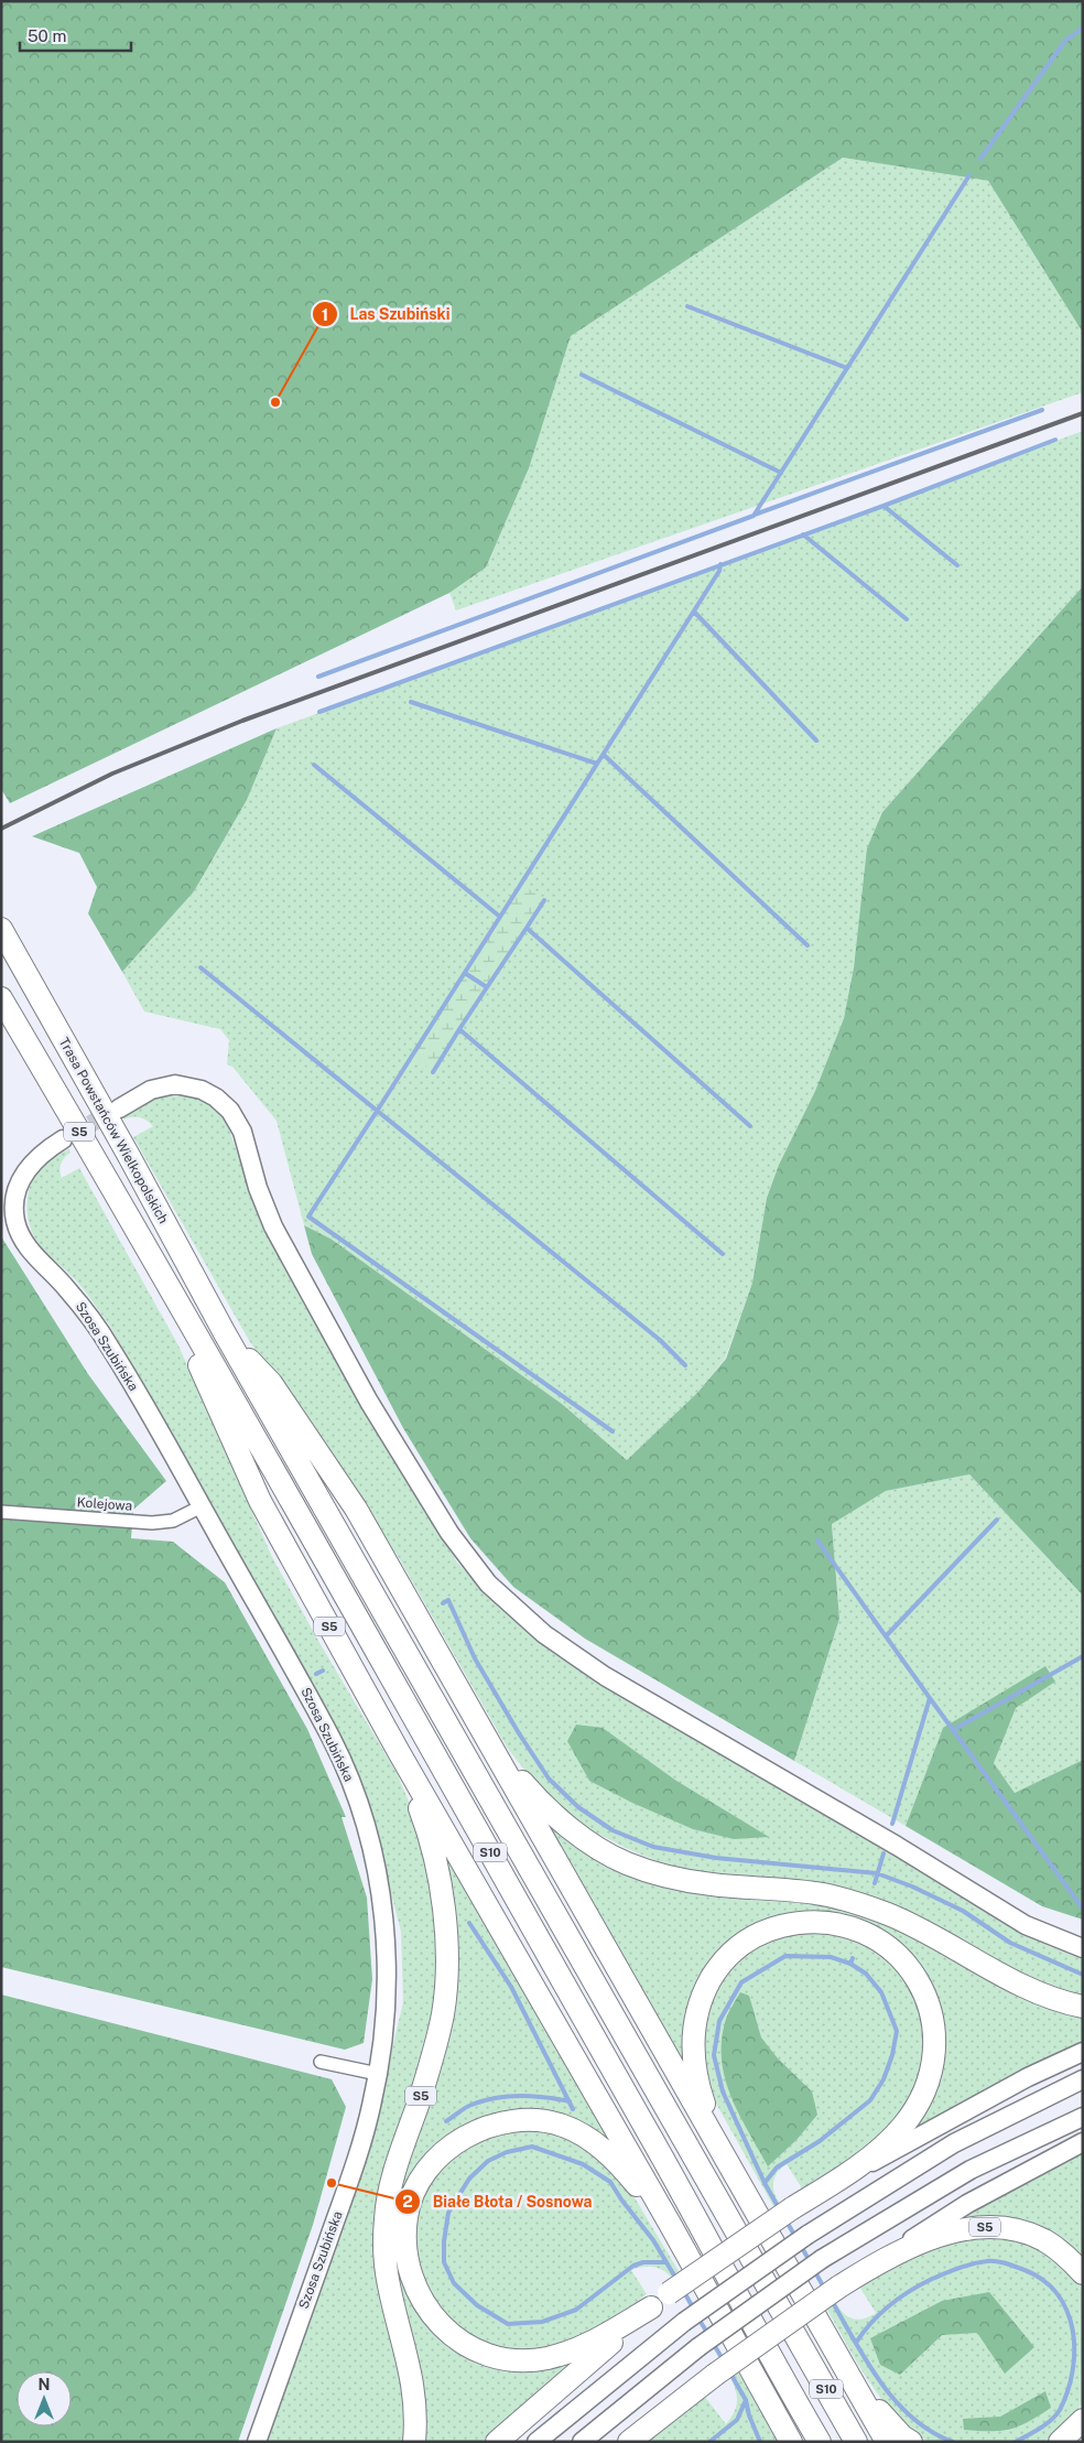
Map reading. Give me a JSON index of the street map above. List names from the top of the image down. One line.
{"streets":{"highway":["Trasa Powstańców Wielkopolskich","S5","S10"],"street":["Szosa Szubińska","Kolejowa"]},"crossings":[["Trasa Powstańców Wielkopolskich","S5"],["Trasa Powstańców Wielkopolskich","S10"],["S5","S10"],["Szosa Szubińska","Kolejowa"]],"places":["Las Szubiński","Białe Błota / Sosnowa"],"scale_bar":"50 m","north":"top"}
